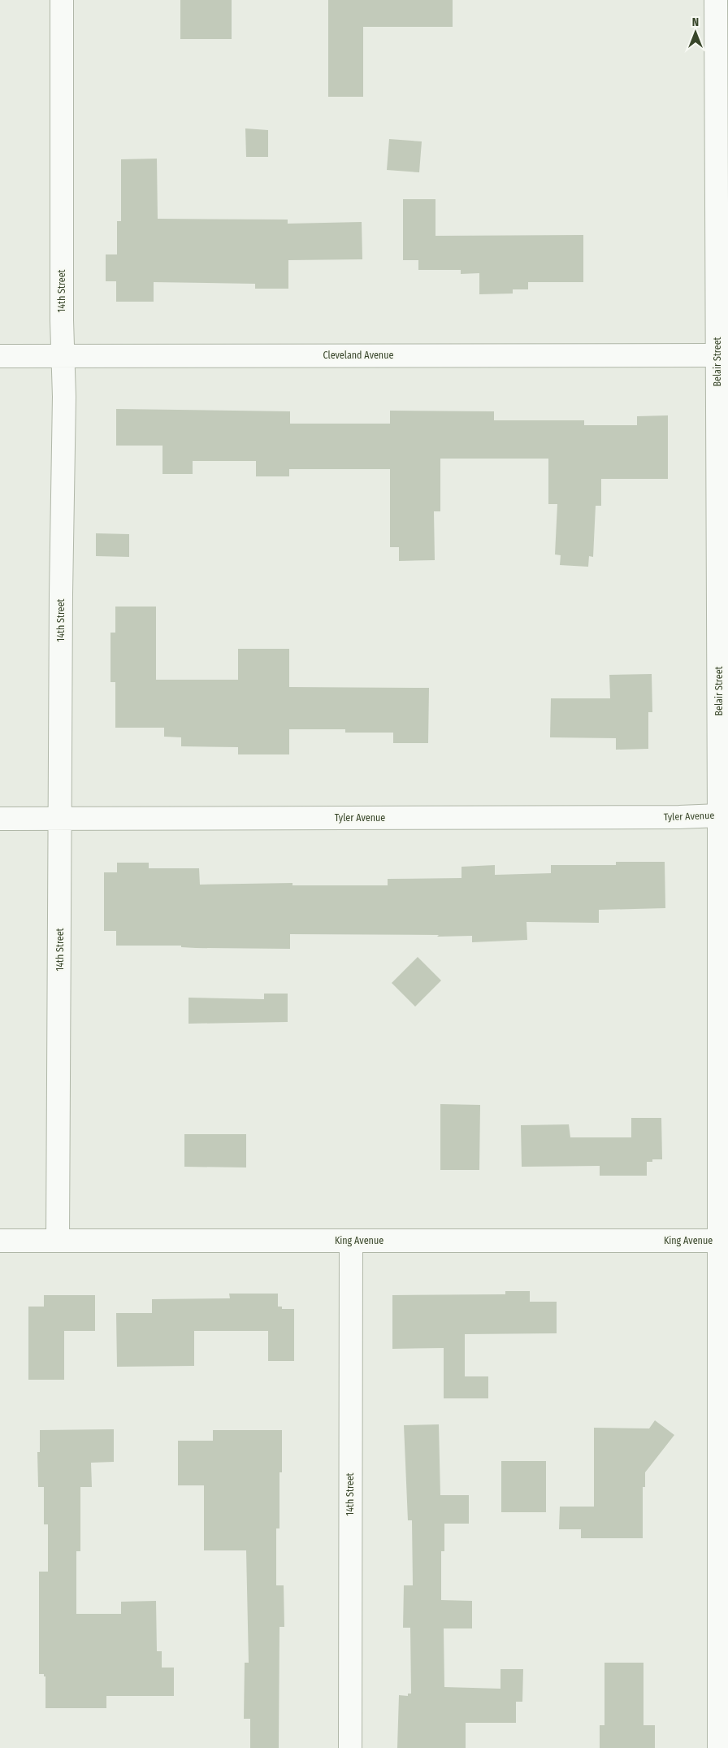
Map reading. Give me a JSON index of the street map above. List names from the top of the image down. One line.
{"streets":{"street":["14th Street","Cleveland Avenue","Belair Street","Tyler Avenue","King Avenue"]},"crossings":[["14th Street","Cleveland Avenue"],["14th Street","Tyler Avenue"],["14th Street","King Avenue"],["Cleveland Avenue","Belair Street"],["Belair Street","Tyler Avenue"],["Belair Street","King Avenue"]],"north":"top"}
